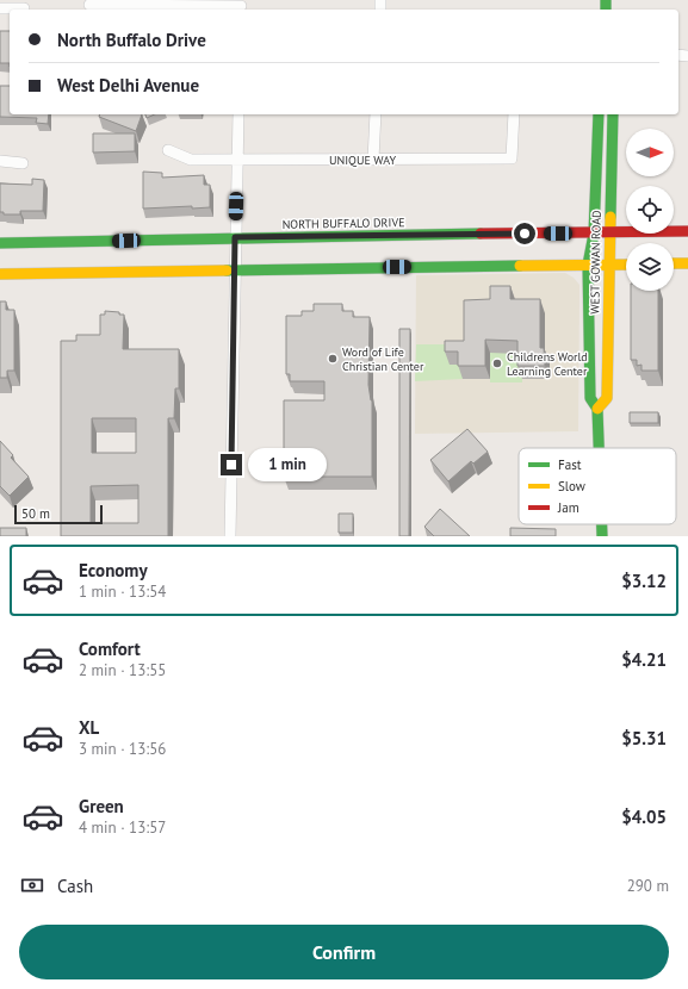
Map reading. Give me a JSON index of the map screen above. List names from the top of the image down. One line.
{"streets":{"main road":["NORTH BUFFALO DRIVE","WEST GOWAN ROAD"],"street":["UNIQUE WAY"]},"crossings":[["NORTH BUFFALO DRIVE","WEST GOWAN ROAD"]],"places":["Word of Life Christian Center","Childrens World Learning Center"],"legend":["Fast","Slow","Jam"],"scale_bar":"50 m","north":"right","page":{"banner":["North Buffalo Drive","West Delhi Avenue"],"bubble":"1 min","scale":"50 m","list":[{"name":"Economy","note":"1 min · 13:54","value":"$3.12"},{"name":"Comfort","note":"2 min · 13:55","value":"$4.21"},{"name":"XL","note":"3 min · 13:56","value":"$5.31"},{"name":"Green","note":"4 min · 13:57","value":"$4.05"}],"pay":["Cash","290 m"],"buttons":"Confirm"}}
